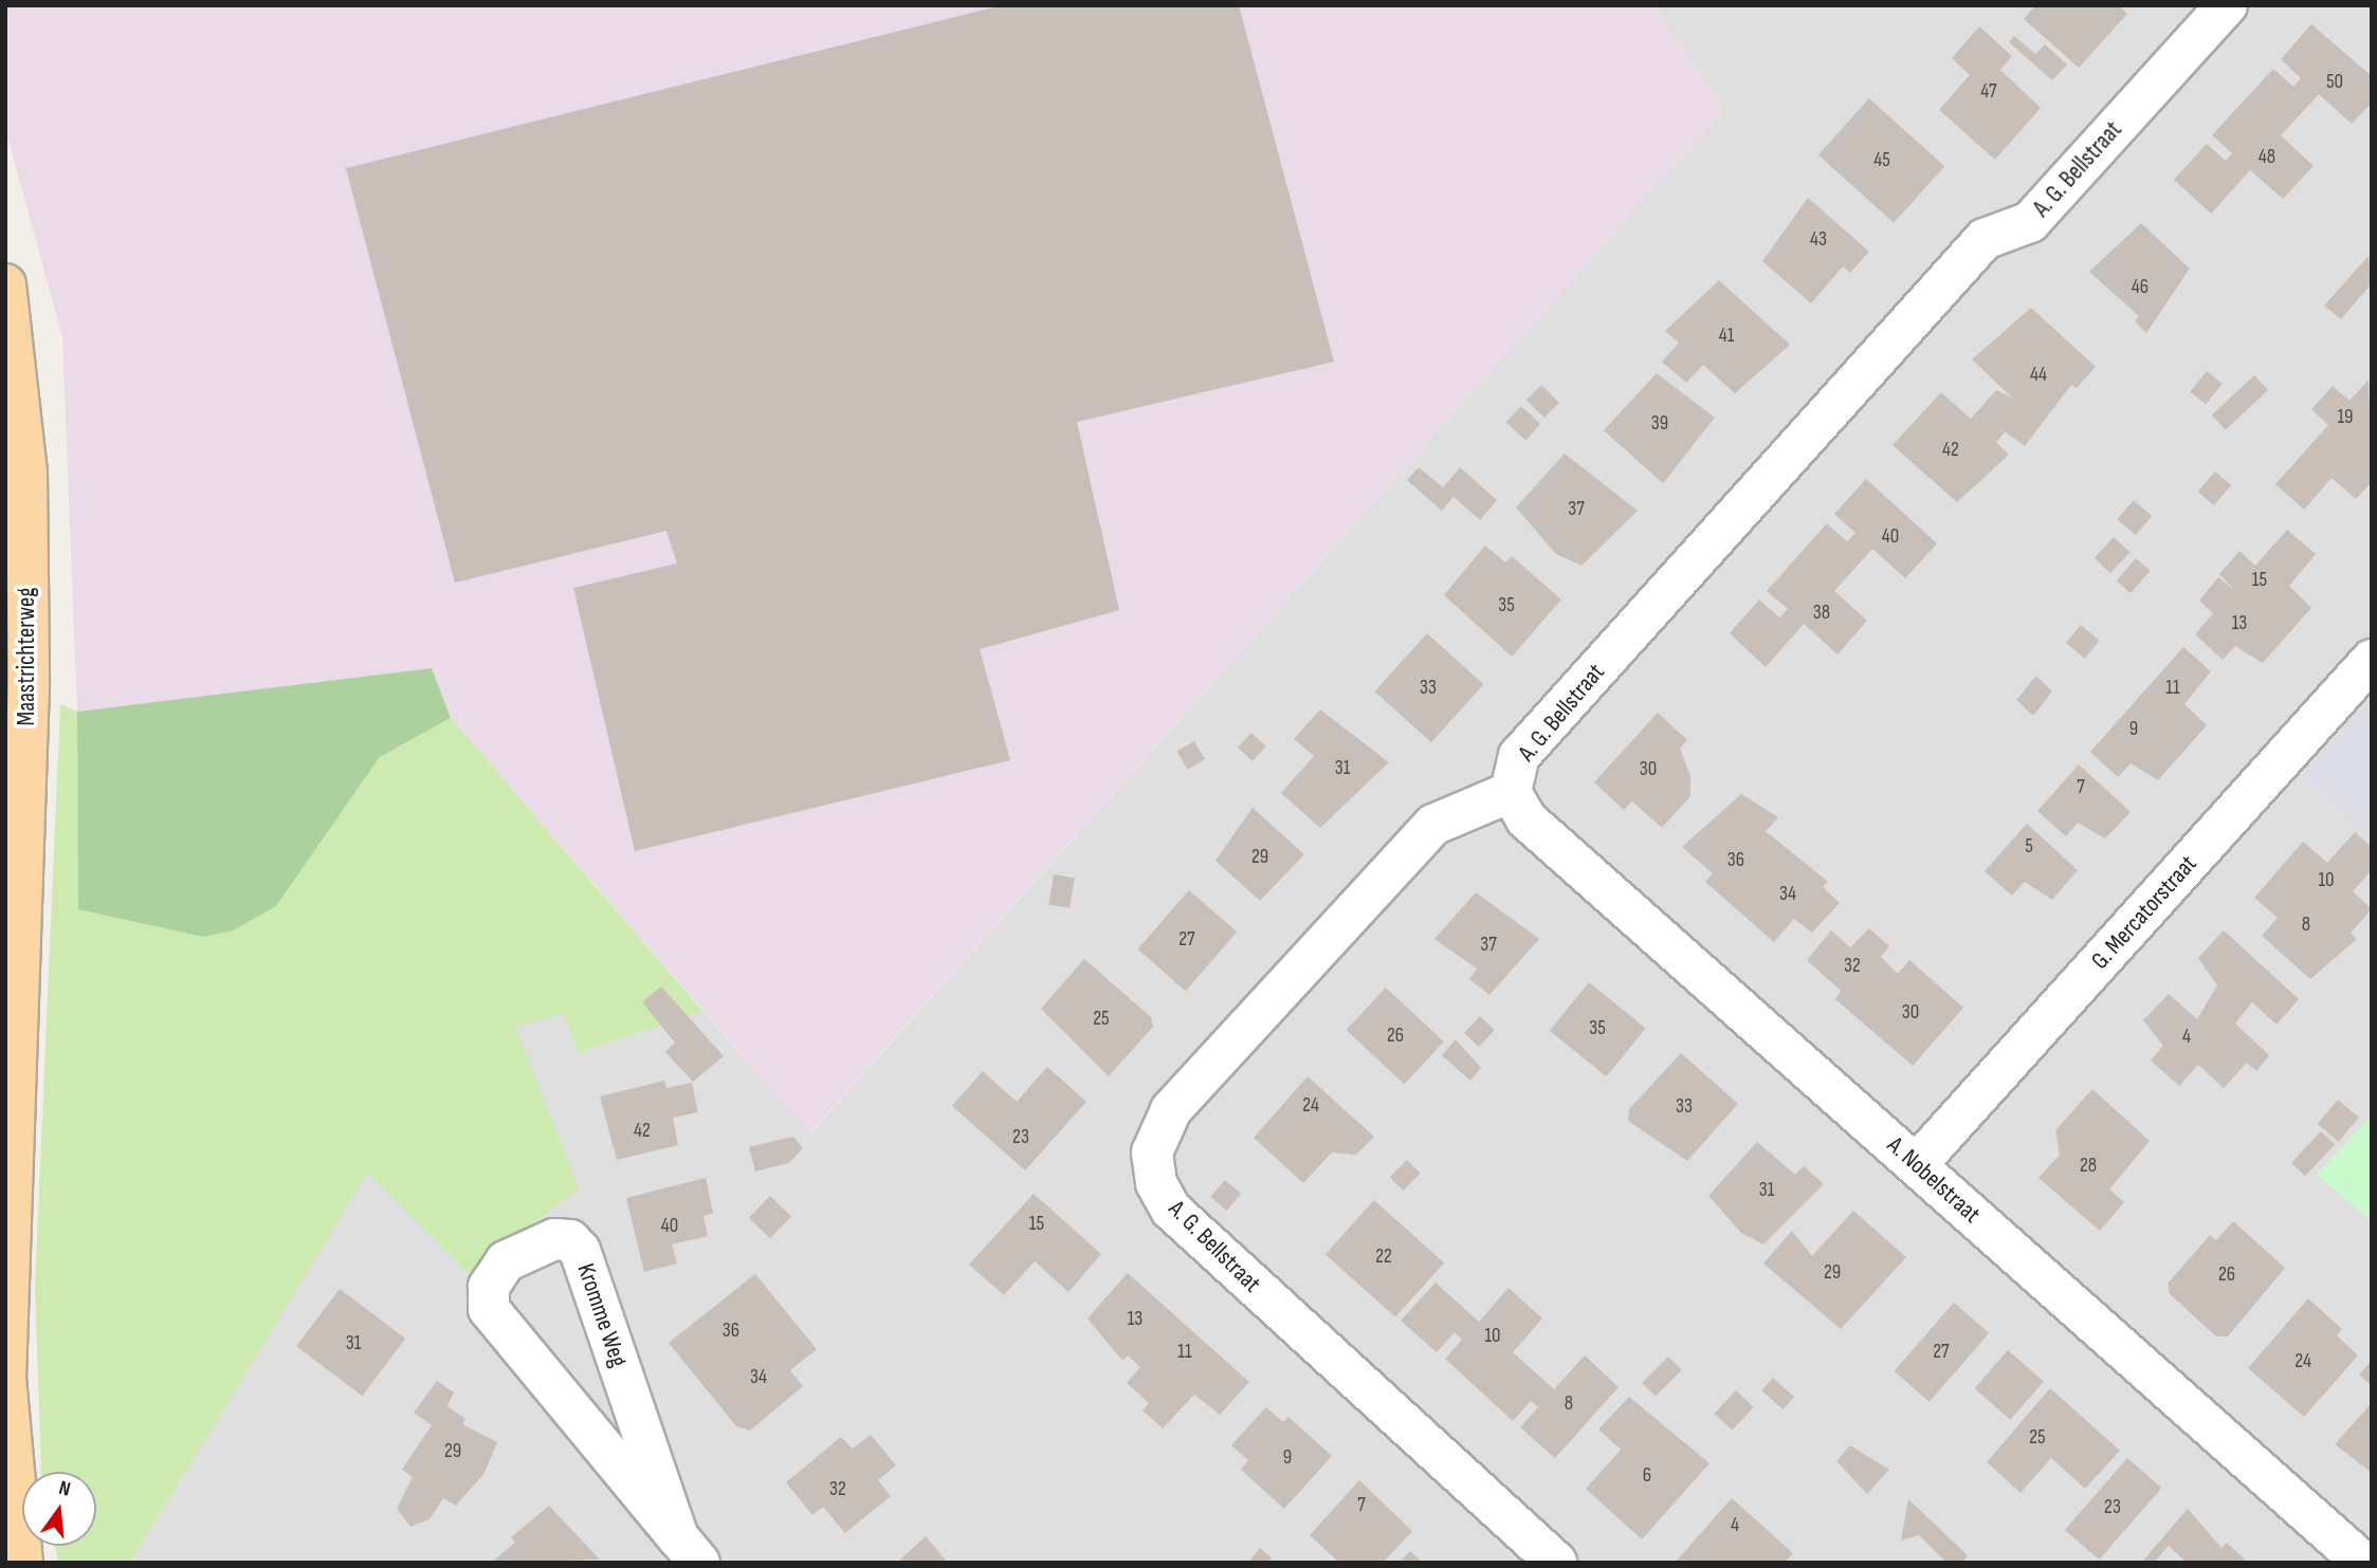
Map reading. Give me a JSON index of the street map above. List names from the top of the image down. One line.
{"streets":{"main road":["Maastrichterweg"],"street":["A. G. Bellstraat","G. Mercatorstraat","A. Nobelstraat","Kromme Weg"]},"crossings":[["A. G. Bellstraat","A. Nobelstraat"],["G. Mercatorstraat","A. Nobelstraat"]],"house_numbers":["50","47","48","45","43","46","41","44","19","39","42","37","40","15","35","38","13","33","11","9","31","30","7","5","29","36","10","34","8","27","37","32","30","25","35","26","4","24","33","42","23","28","31","15","40","22","29","26","13","36","10","31","11","27","24","34","8","25","29","9","6","32","7","23","4"],"north":"top"}
